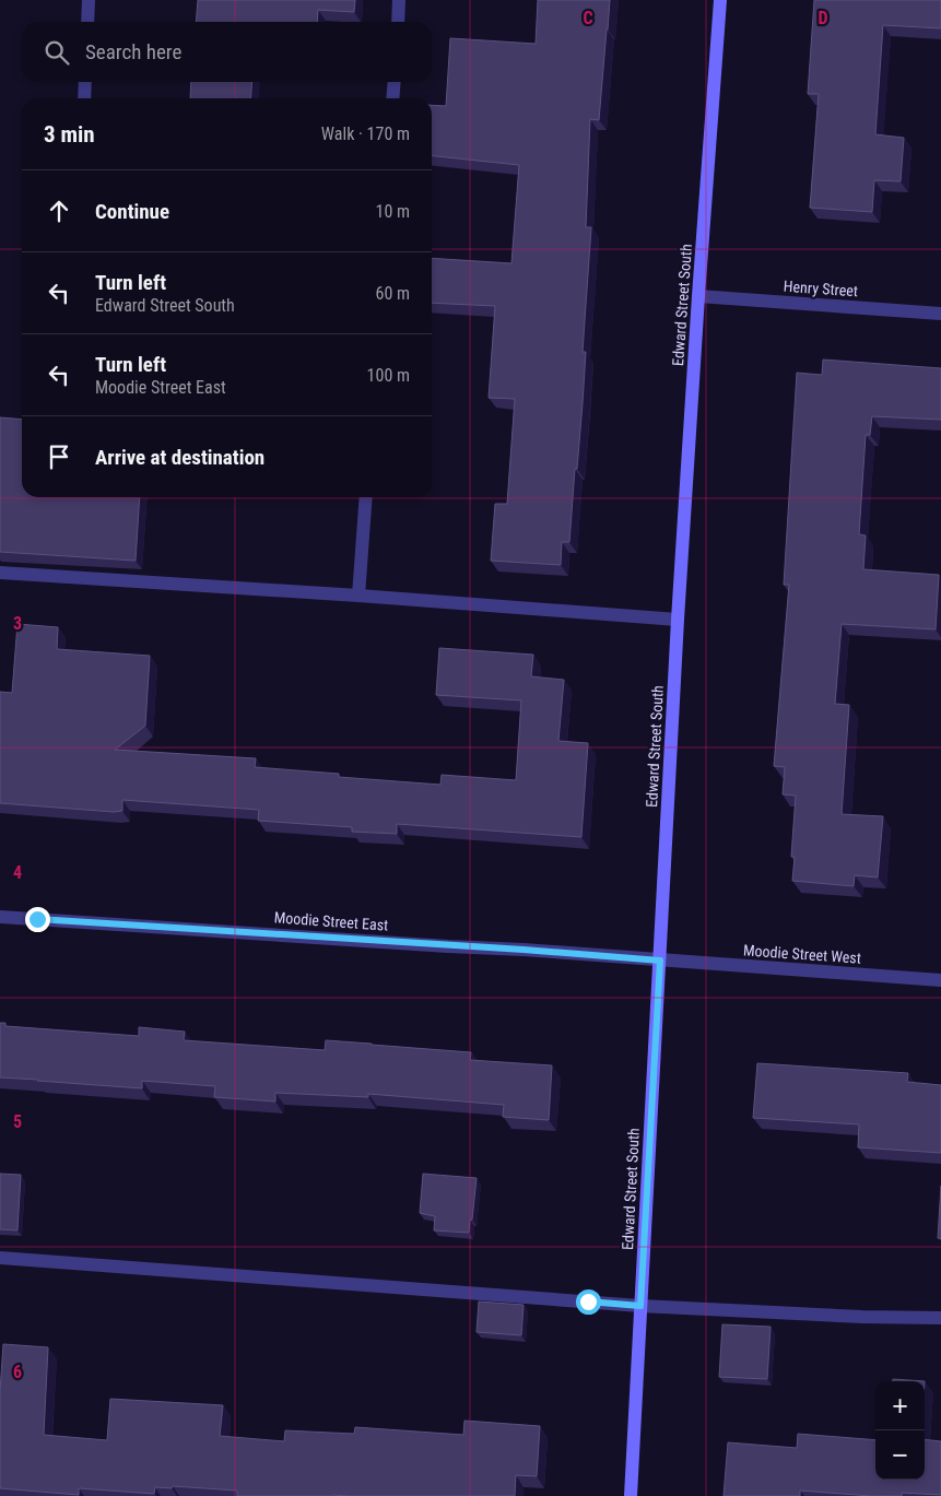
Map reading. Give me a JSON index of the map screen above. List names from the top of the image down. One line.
{"streets":{"main road":["Edward Street South"],"street":["Henry Street","Moodie Street East","Moodie Street West"]},"crossings":[["Henry Street","Edward Street South"],["Edward Street South","Moodie Street East"],["Edward Street South","Moodie Street West"],["Moodie Street East","Moodie Street West"]],"page":{"search":"Search here","heading":["3 min","Walk · 170 m"],"list":[["Continue","10 m"],["Turn left","Edward Street South","60 m"],["Turn left","Moodie Street East","100 m"],"Arrive at destination"],"map_buttons":["+","−"]},"grid":{"columns":["C","D"],"rows":["3","4","5","6"]}}
